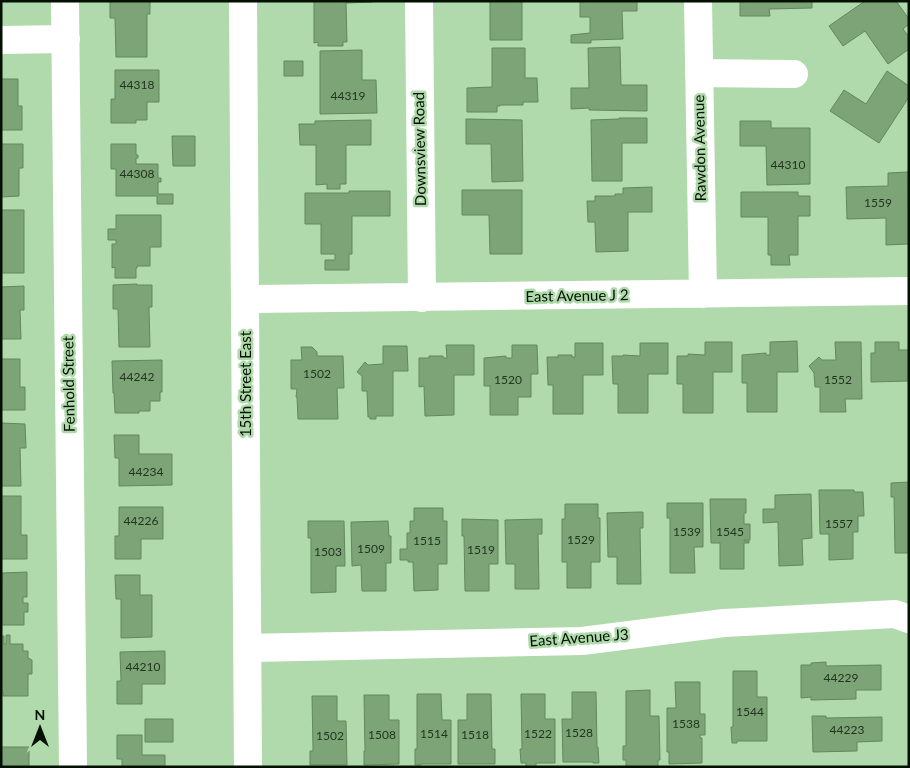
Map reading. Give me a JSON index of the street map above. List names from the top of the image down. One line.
{"streets":{"street":["Rawdon Avenue","Downsview Road","East Avenue J 2","Fenhold Street","15th Street East","East Avenue J3"]},"crossings":[["Rawdon Avenue","East Avenue J 2"],["Downsview Road","East Avenue J 2"],["East Avenue J 2","15th Street East"],["15th Street East","East Avenue J3"]],"house_numbers":["44318","44319","44310","44308","1559","1502","44242","1520","1552","44234","44226","1557","1539","1545","1529","1515","1509","1519","1503","44210","44229","1544","1538","44223","1528","1514","1522","1508","1518","1502"],"north":"top"}
